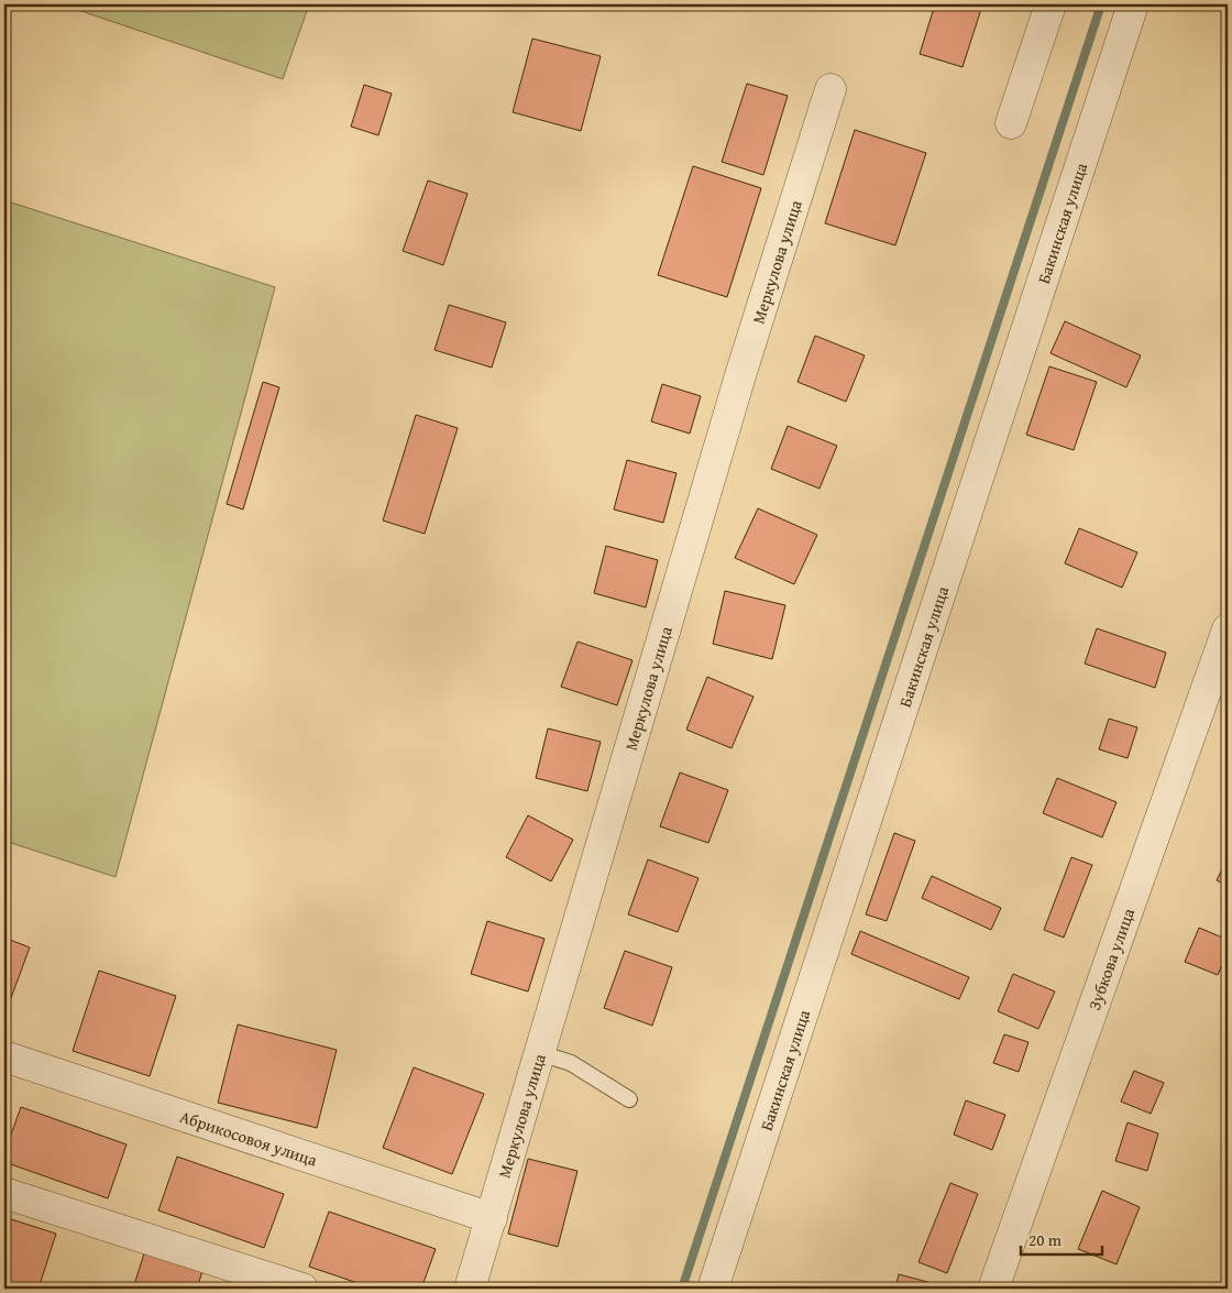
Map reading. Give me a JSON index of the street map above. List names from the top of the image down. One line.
{"streets":{"street":["Бакинская улица","Меркулова улица","Зубкова улица","Абрикосовоя улица"]},"crossings":[["Меркулова улица","Абрикосовоя улица"]],"scale_bar":"20 m"}
